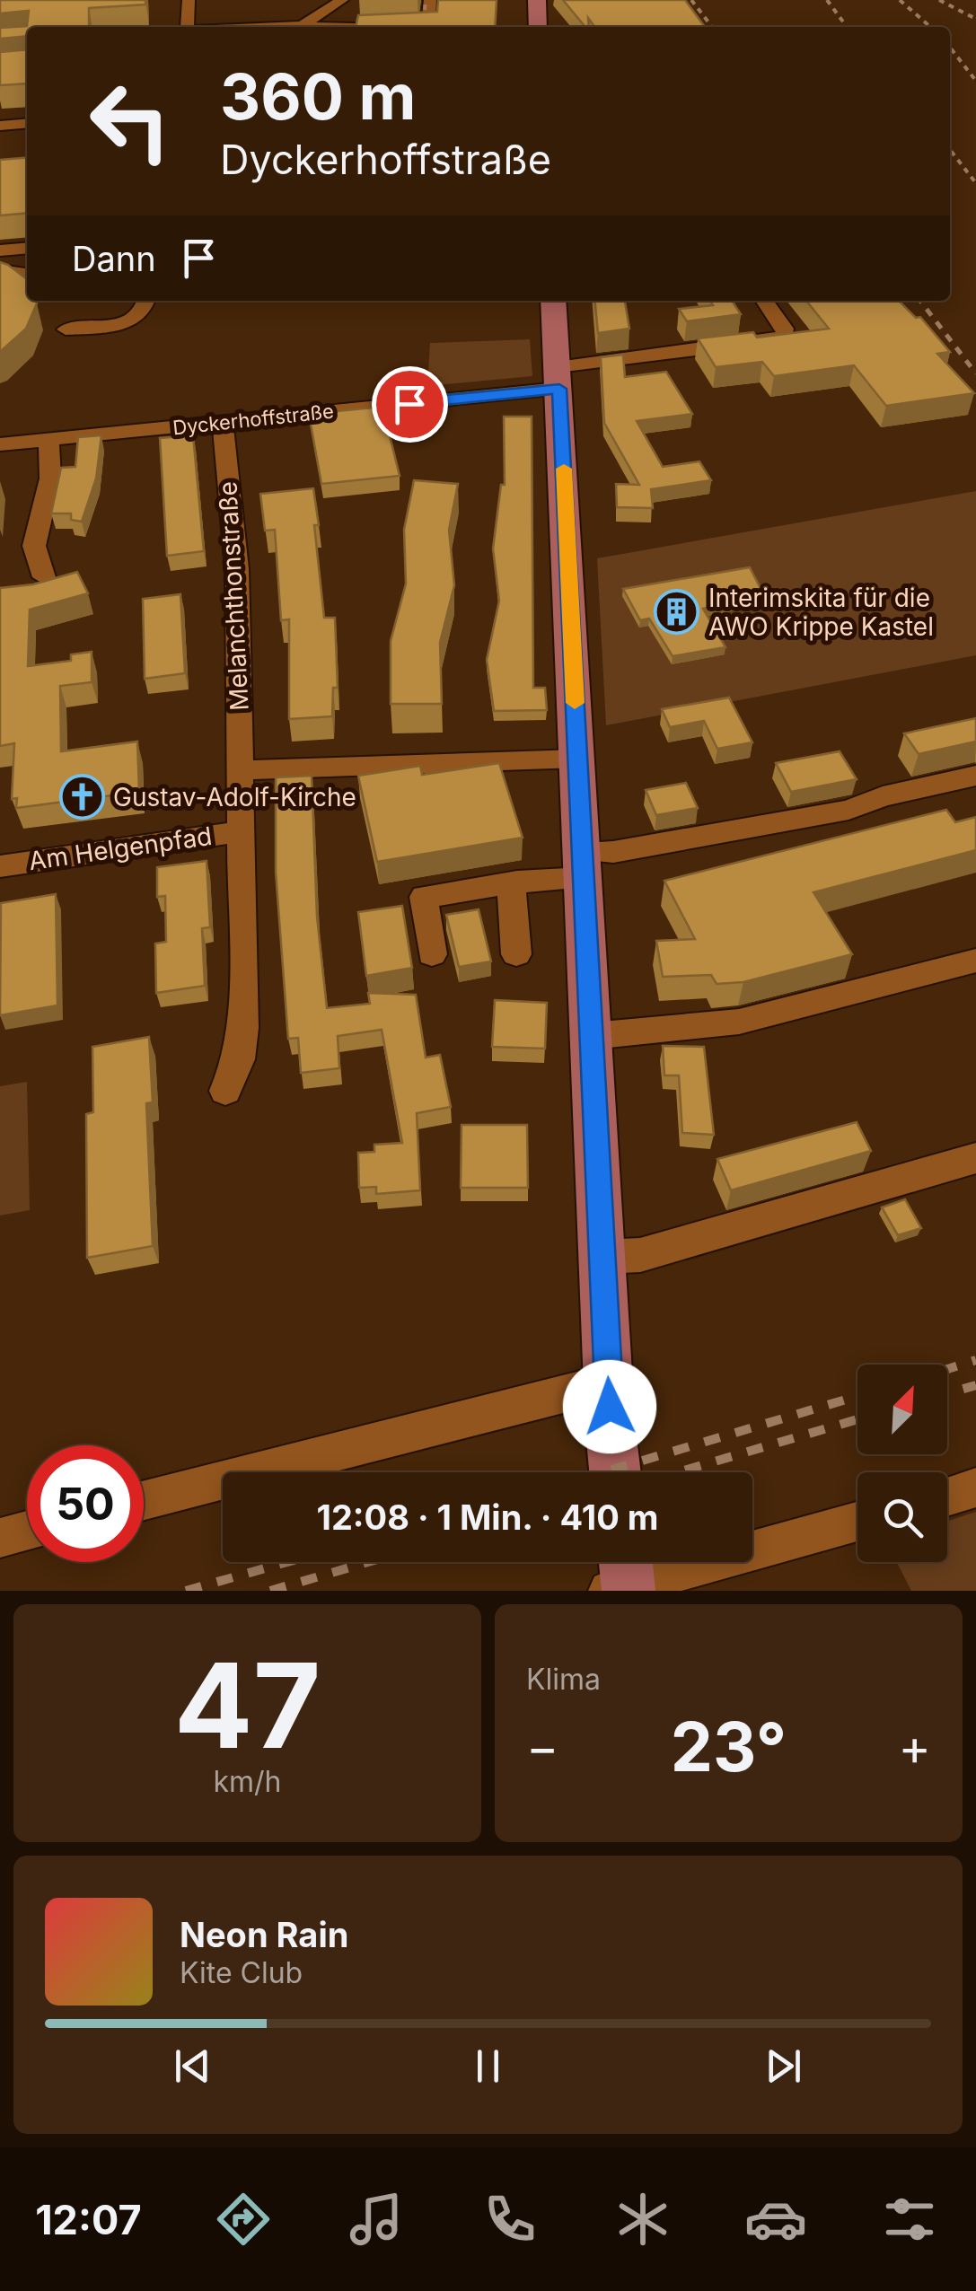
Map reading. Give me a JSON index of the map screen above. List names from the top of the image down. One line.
{"streets":{"street":["Dyckerhoffstraße","Melanchthonstraße","Am Helgenpfad"]},"crossings":[["Dyckerhoffstraße","Melanchthonstraße"],["Melanchthonstraße","Am Helgenpfad"]],"places":{"building":["Interimskita für die AWO Krippe Kastel"],"church":["Gustav-Adolf-Kirche"]},"north":"top right","page":{"turn":["360 m","Dyckerhoffstraße"],"then":"Dann","limit":"50","trip":"12:08 · 1 Min. · 410 m","tile":[["47","km/h"],"Klima"],"heat":["−","23°","+"],"song":["Neon Rain","Kite Club"],"tabs":"12:07"}}
